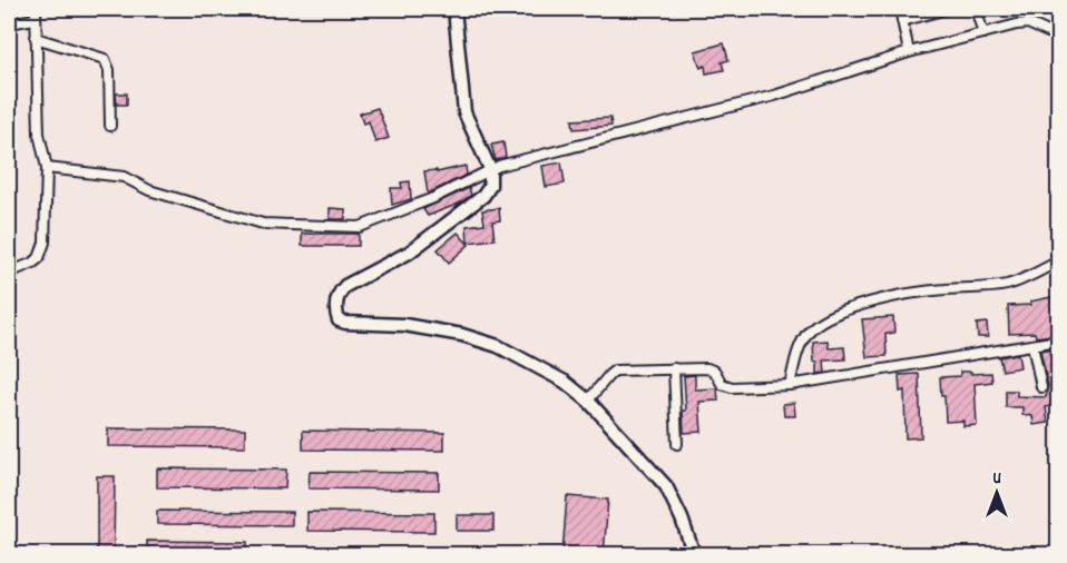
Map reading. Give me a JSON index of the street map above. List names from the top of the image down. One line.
{"north":"top"}
